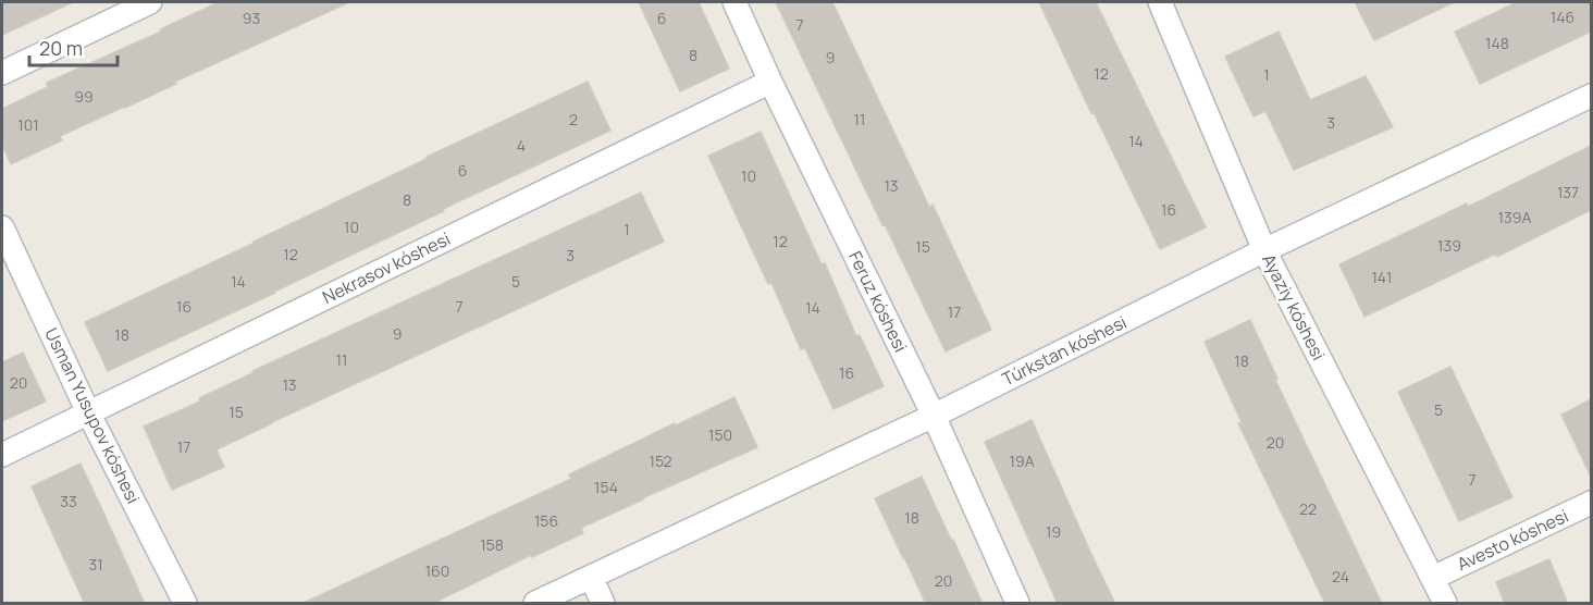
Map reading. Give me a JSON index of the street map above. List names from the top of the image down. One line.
{"streets":{"street":["Nekrasov kóshesi","Feruz kóshesi","Ayaziy kóshesi","Túrkstan kóshesi","Usman Yusupov kóshesi","Avesto kóshesi"]},"crossings":[["Nekrasov kóshesi","Feruz kóshesi"],["Nekrasov kóshesi","Usman Yusupov kóshesi"],["Feruz kóshesi","Túrkstan kóshesi"],["Ayaziy kóshesi","Túrkstan kóshesi"],["Ayaziy kóshesi","Avesto kóshesi"]],"house_numbers":["146","93","6","7","148","8","9","12","1","99","2","11","3","101","14","4","6","10","13","137","8","16","139A","10","1","12","139","15","12","3","141","14","5","16","7","14","17","9","18","11","18","16","20","13","5","15","150","20","17","152","19A","7","154","33","22","18","156","19","158","31","160","24","20"],"scale_bar":"20 m"}
